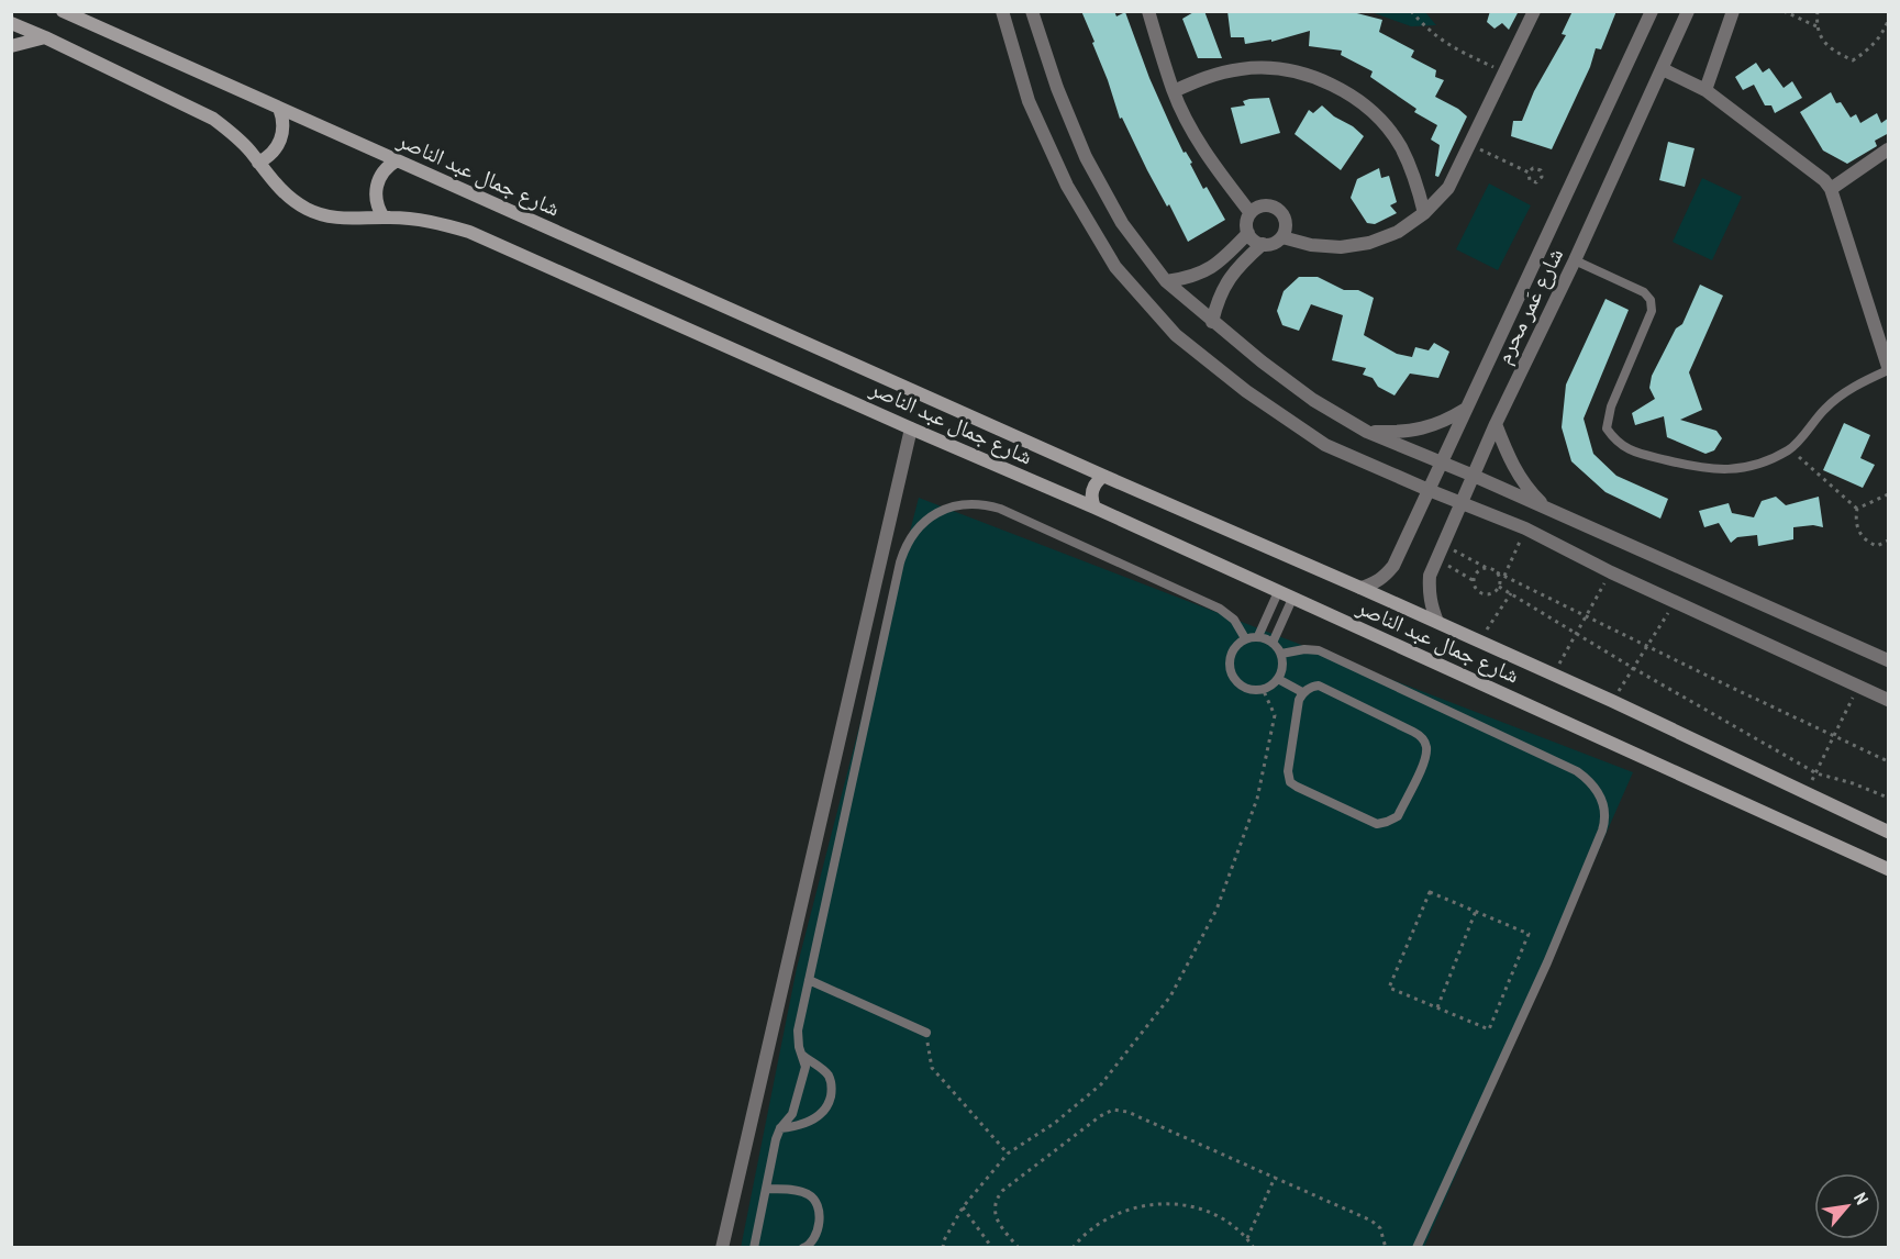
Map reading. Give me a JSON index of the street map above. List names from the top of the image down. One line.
{"streets":{"main road":["شارع جمال عبد الناصر"],"street":["شارع عَمر محرم"]},"crossings":[["شارع جمال عبد الناصر","شارع عَمر محرم"]],"north":"top right"}
